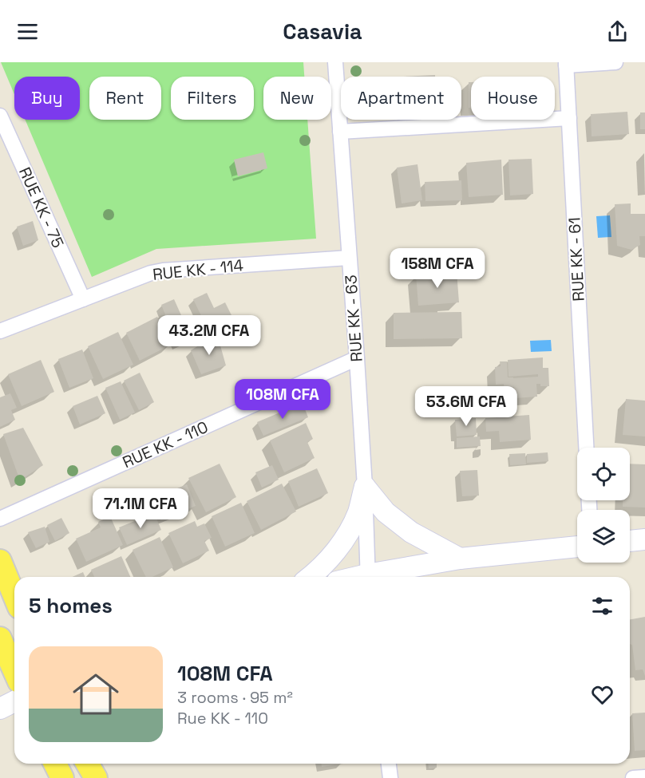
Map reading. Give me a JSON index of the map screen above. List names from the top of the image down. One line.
{"streets":{"street":["RUE KK - 75","RUE KK - 61","RUE KK - 114","RUE KK - 63","RUE KK - 110"]},"crossings":[["RUE KK - 75","RUE KK - 114"],["RUE KK - 114","RUE KK - 63"],["RUE KK - 63","RUE KK - 110"]],"page":{"header":"Casavia","chip":["Buy","Rent","Filters","New","Apartment","House"],"price":["158M CFA","43.2M CFA","108M CFA","53.6M CFA","71.1M CFA"],"heading":"5 homes","list":[{"name":"108M CFA","note":"3 rooms · 95 m² · Rue KK - 110"}]}}
